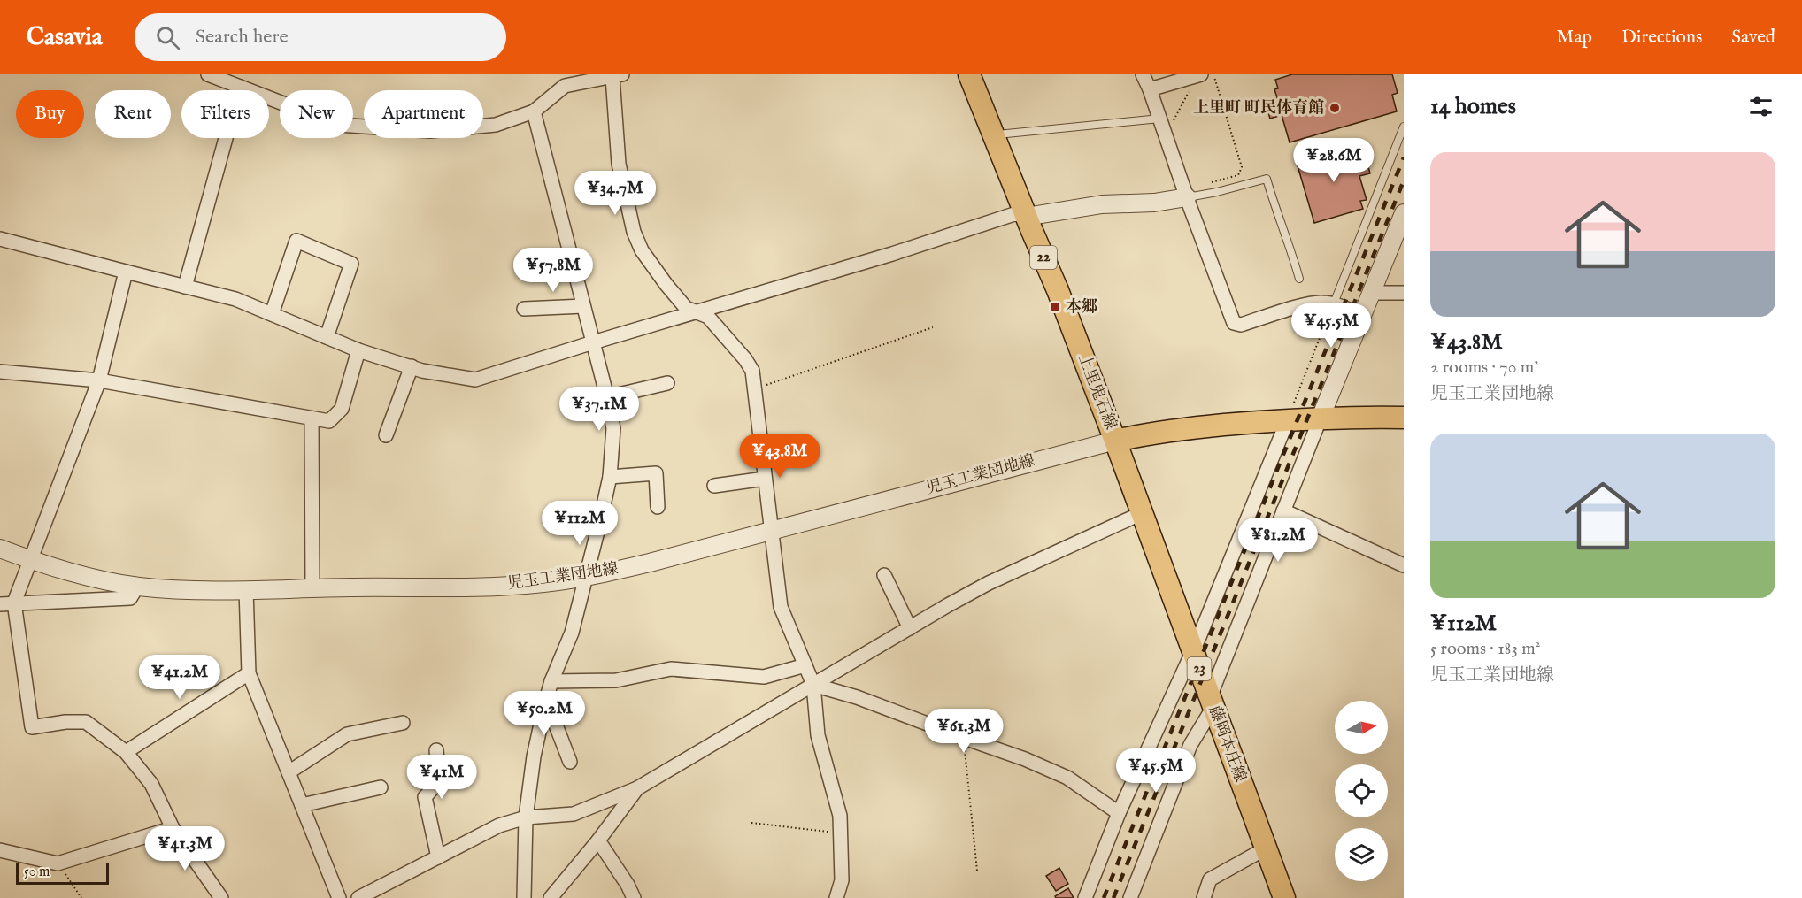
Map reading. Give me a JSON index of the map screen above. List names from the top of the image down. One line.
{"streets":{"main road":["22","上里鬼石線","23","藤岡本庄線"],"street":["児玉工業団地線"]},"crossings":[["上里鬼石線","児玉工業団地線"],["上里鬼石線","藤岡本庄線"],["児玉工業団地線","藤岡本庄線"]],"places":{"other":["上里町 町民体育館"],"transit":["本郷"]},"scale_bar":"50 m","north":"right","page":{"header":"Casavia","search":"Search here","nav":["Map","Directions","Saved"],"heading":"14 homes","chip":["Buy","Rent","Filters","New","Apartment"],"price":["¥28.6M","¥34.7M","¥57.8M","¥45.5M","¥37.1M","¥43.8M","¥112M","¥81.2M","¥41.2M","¥50.2M","¥61.3M","¥45.5M","¥41M","¥41.3M"],"list":[{"name":"¥43.8M","note":"2 rooms · 70 m² · 児玉工業団地線"},{"name":"¥112M","note":"5 rooms · 183 m² · 児玉工業団地線"}],"scale":"50 m"}}
